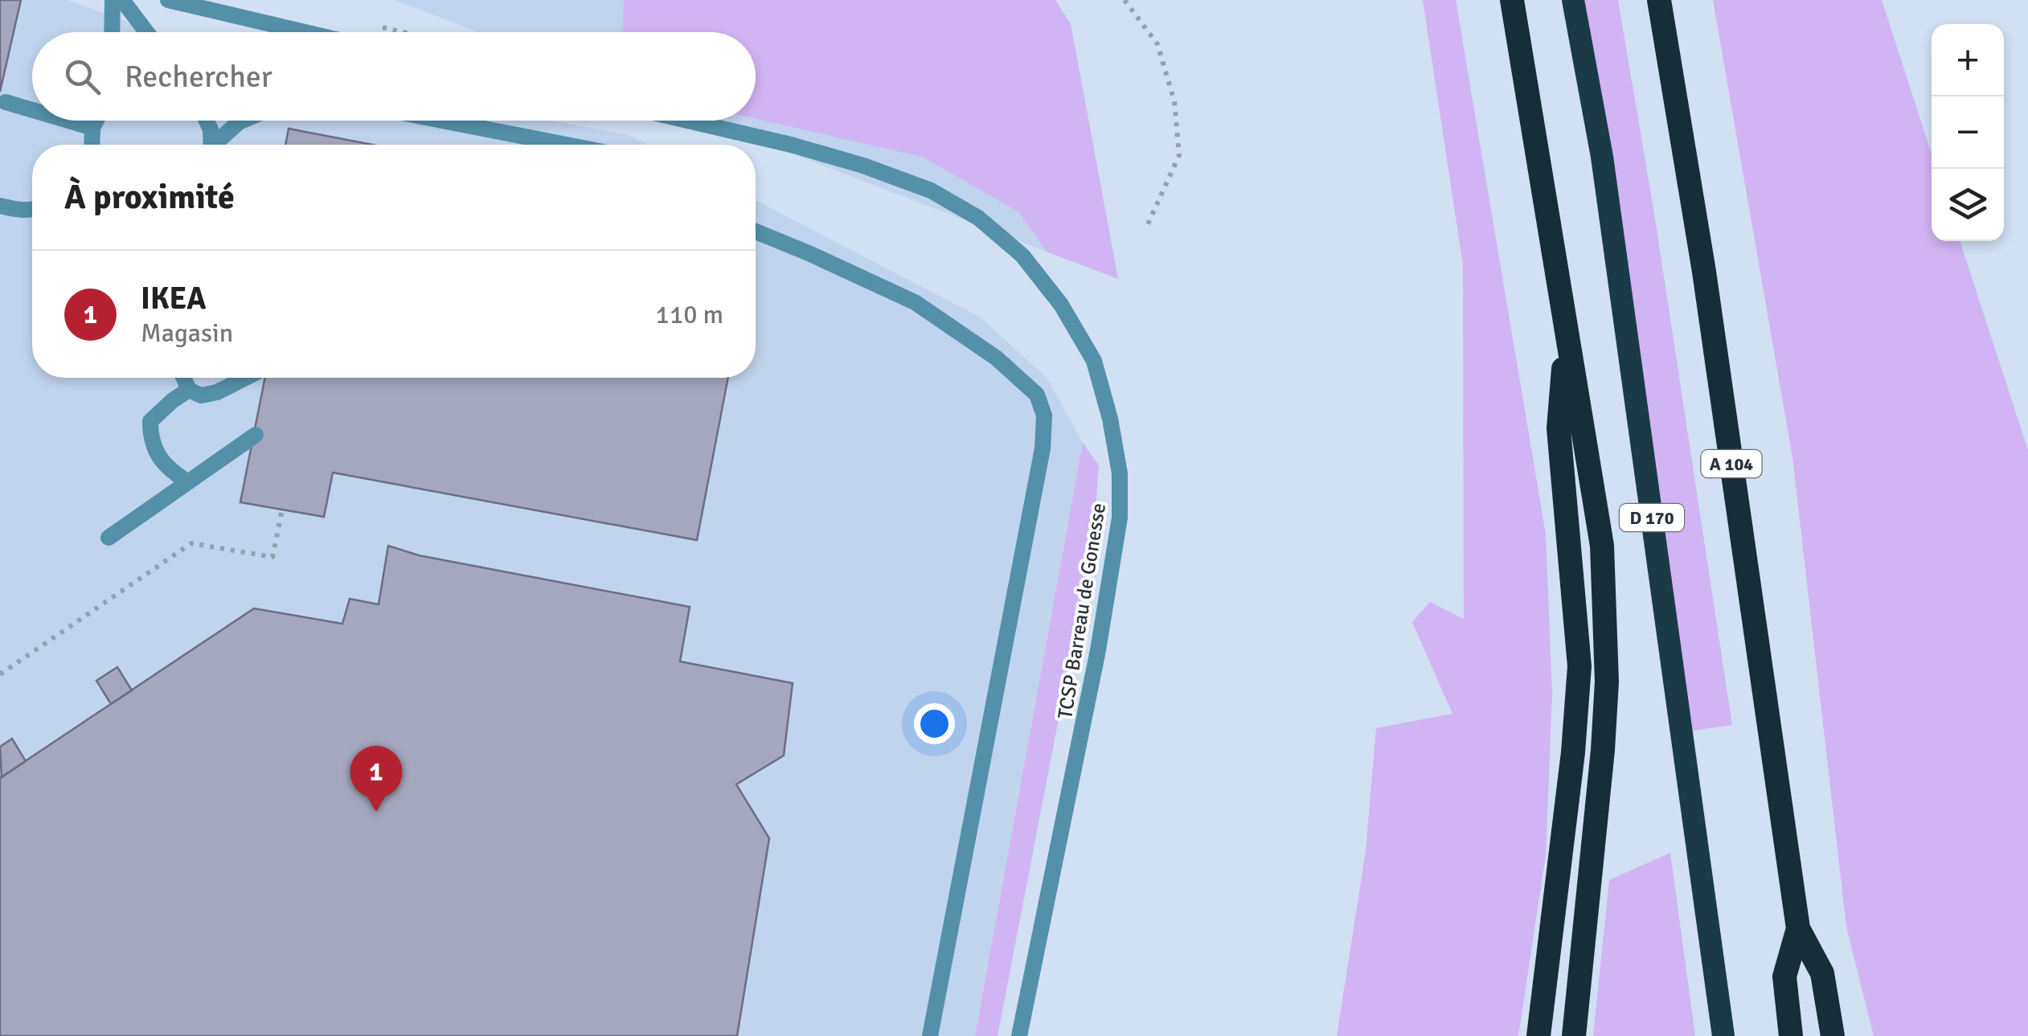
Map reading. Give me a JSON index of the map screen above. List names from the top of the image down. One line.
{"streets":{"highway":["A 104","D 170"],"street":["TCSP Barreau de Gonesse"]},"page":{"map_buttons":["+","−"],"search":"Rechercher","heading":"À proximité","list":[{"mark":"1","name":"IKEA","note":"Magasin","value":"110 m"}],"pins":"1"}}
